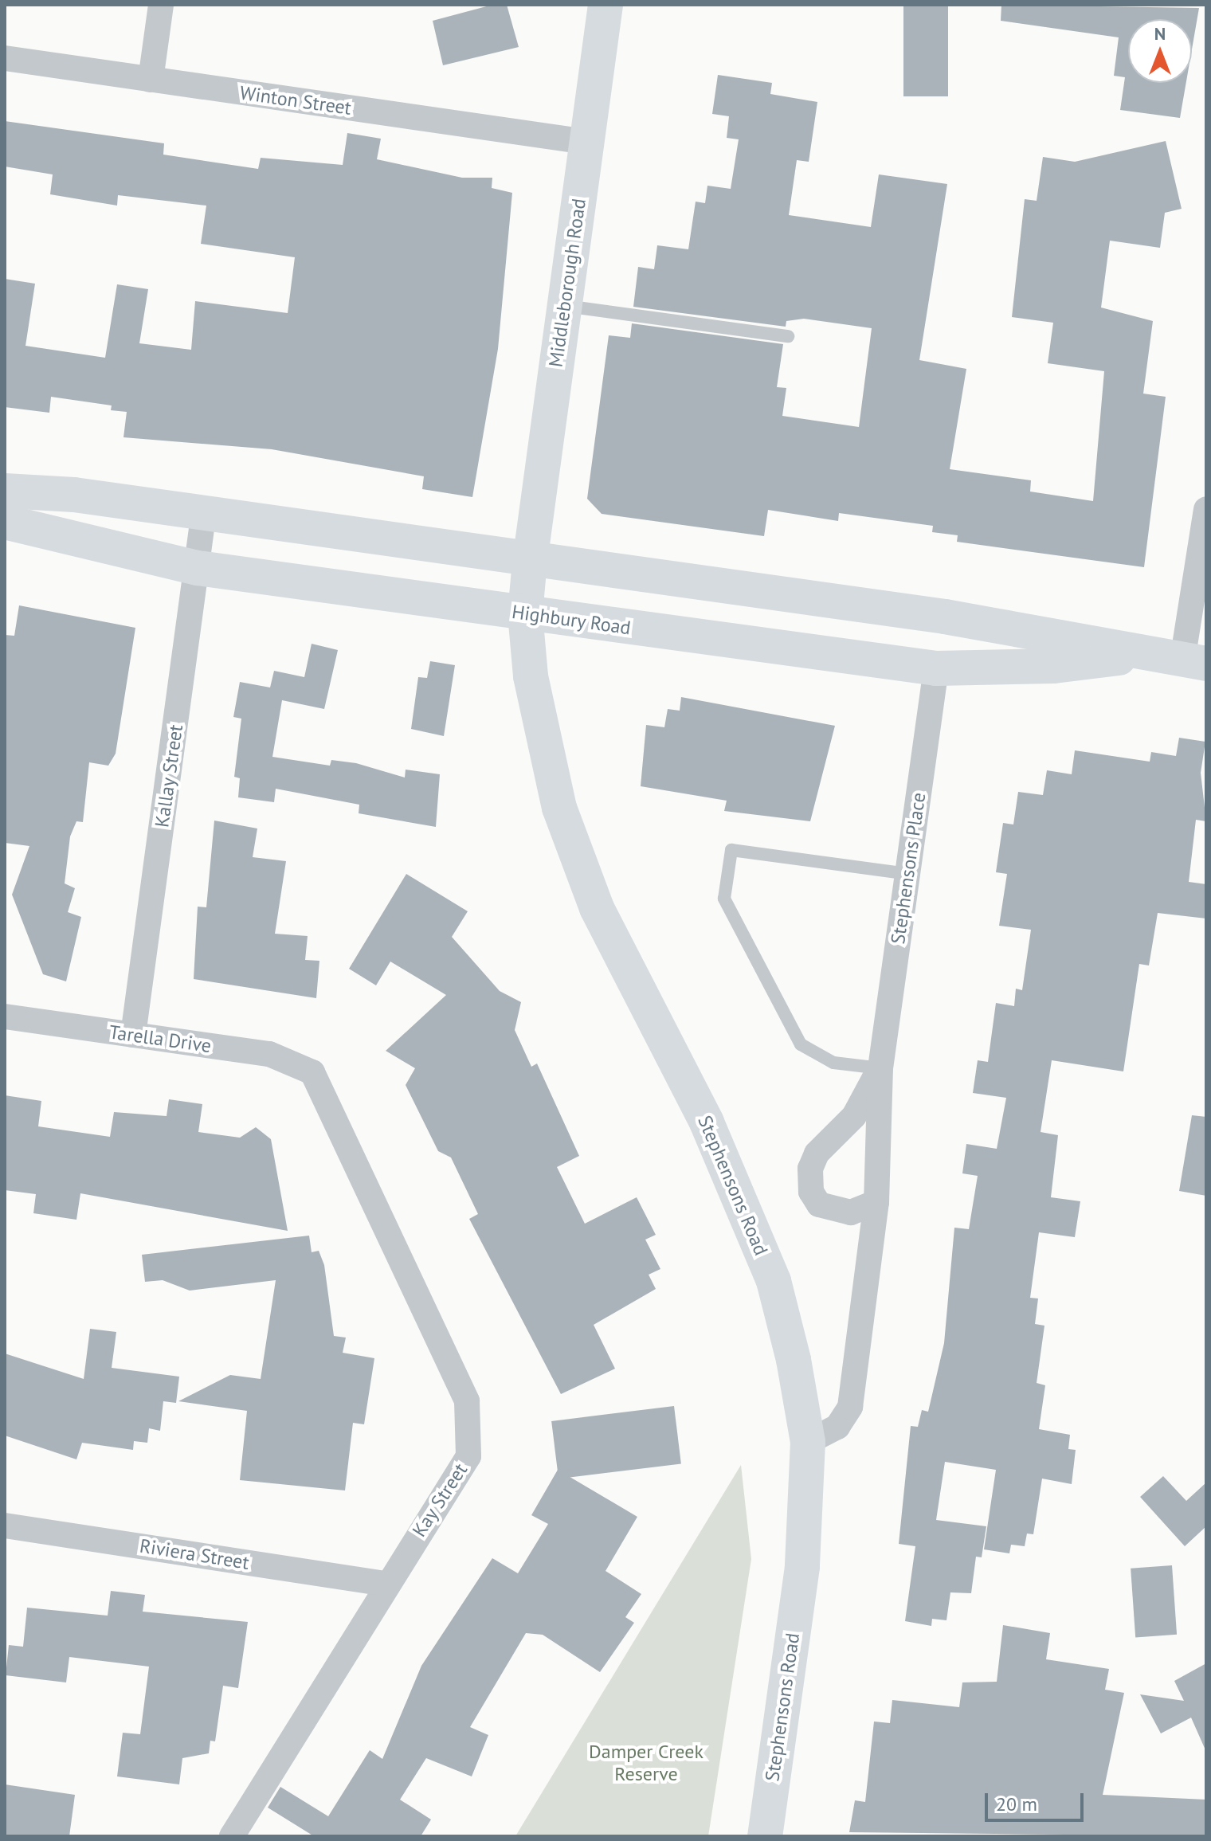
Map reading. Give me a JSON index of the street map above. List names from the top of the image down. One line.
{"streets":{"main road":["Middleborough Road","Highbury Road","Stephensons Road"],"street":["Winton Street","Kallay Street","Stephensons Place","Tarella Drive","Kay Street","Riviera Street"]},"crossings":[["Winton Street","Middleborough Road"],["Middleborough Road","Highbury Road"],["Middleborough Road","Stephensons Road"],["Highbury Road","Kallay Street"],["Highbury Road","Stephensons Place"],["Highbury Road","Stephensons Road"],["Kallay Street","Tarella Drive"],["Stephensons Place","Stephensons Road"],["Tarella Drive","Kay Street"],["Kay Street","Riviera Street"]],"parks":["Damper Creek Reserve"],"scale_bar":"20 m","north":"top"}
